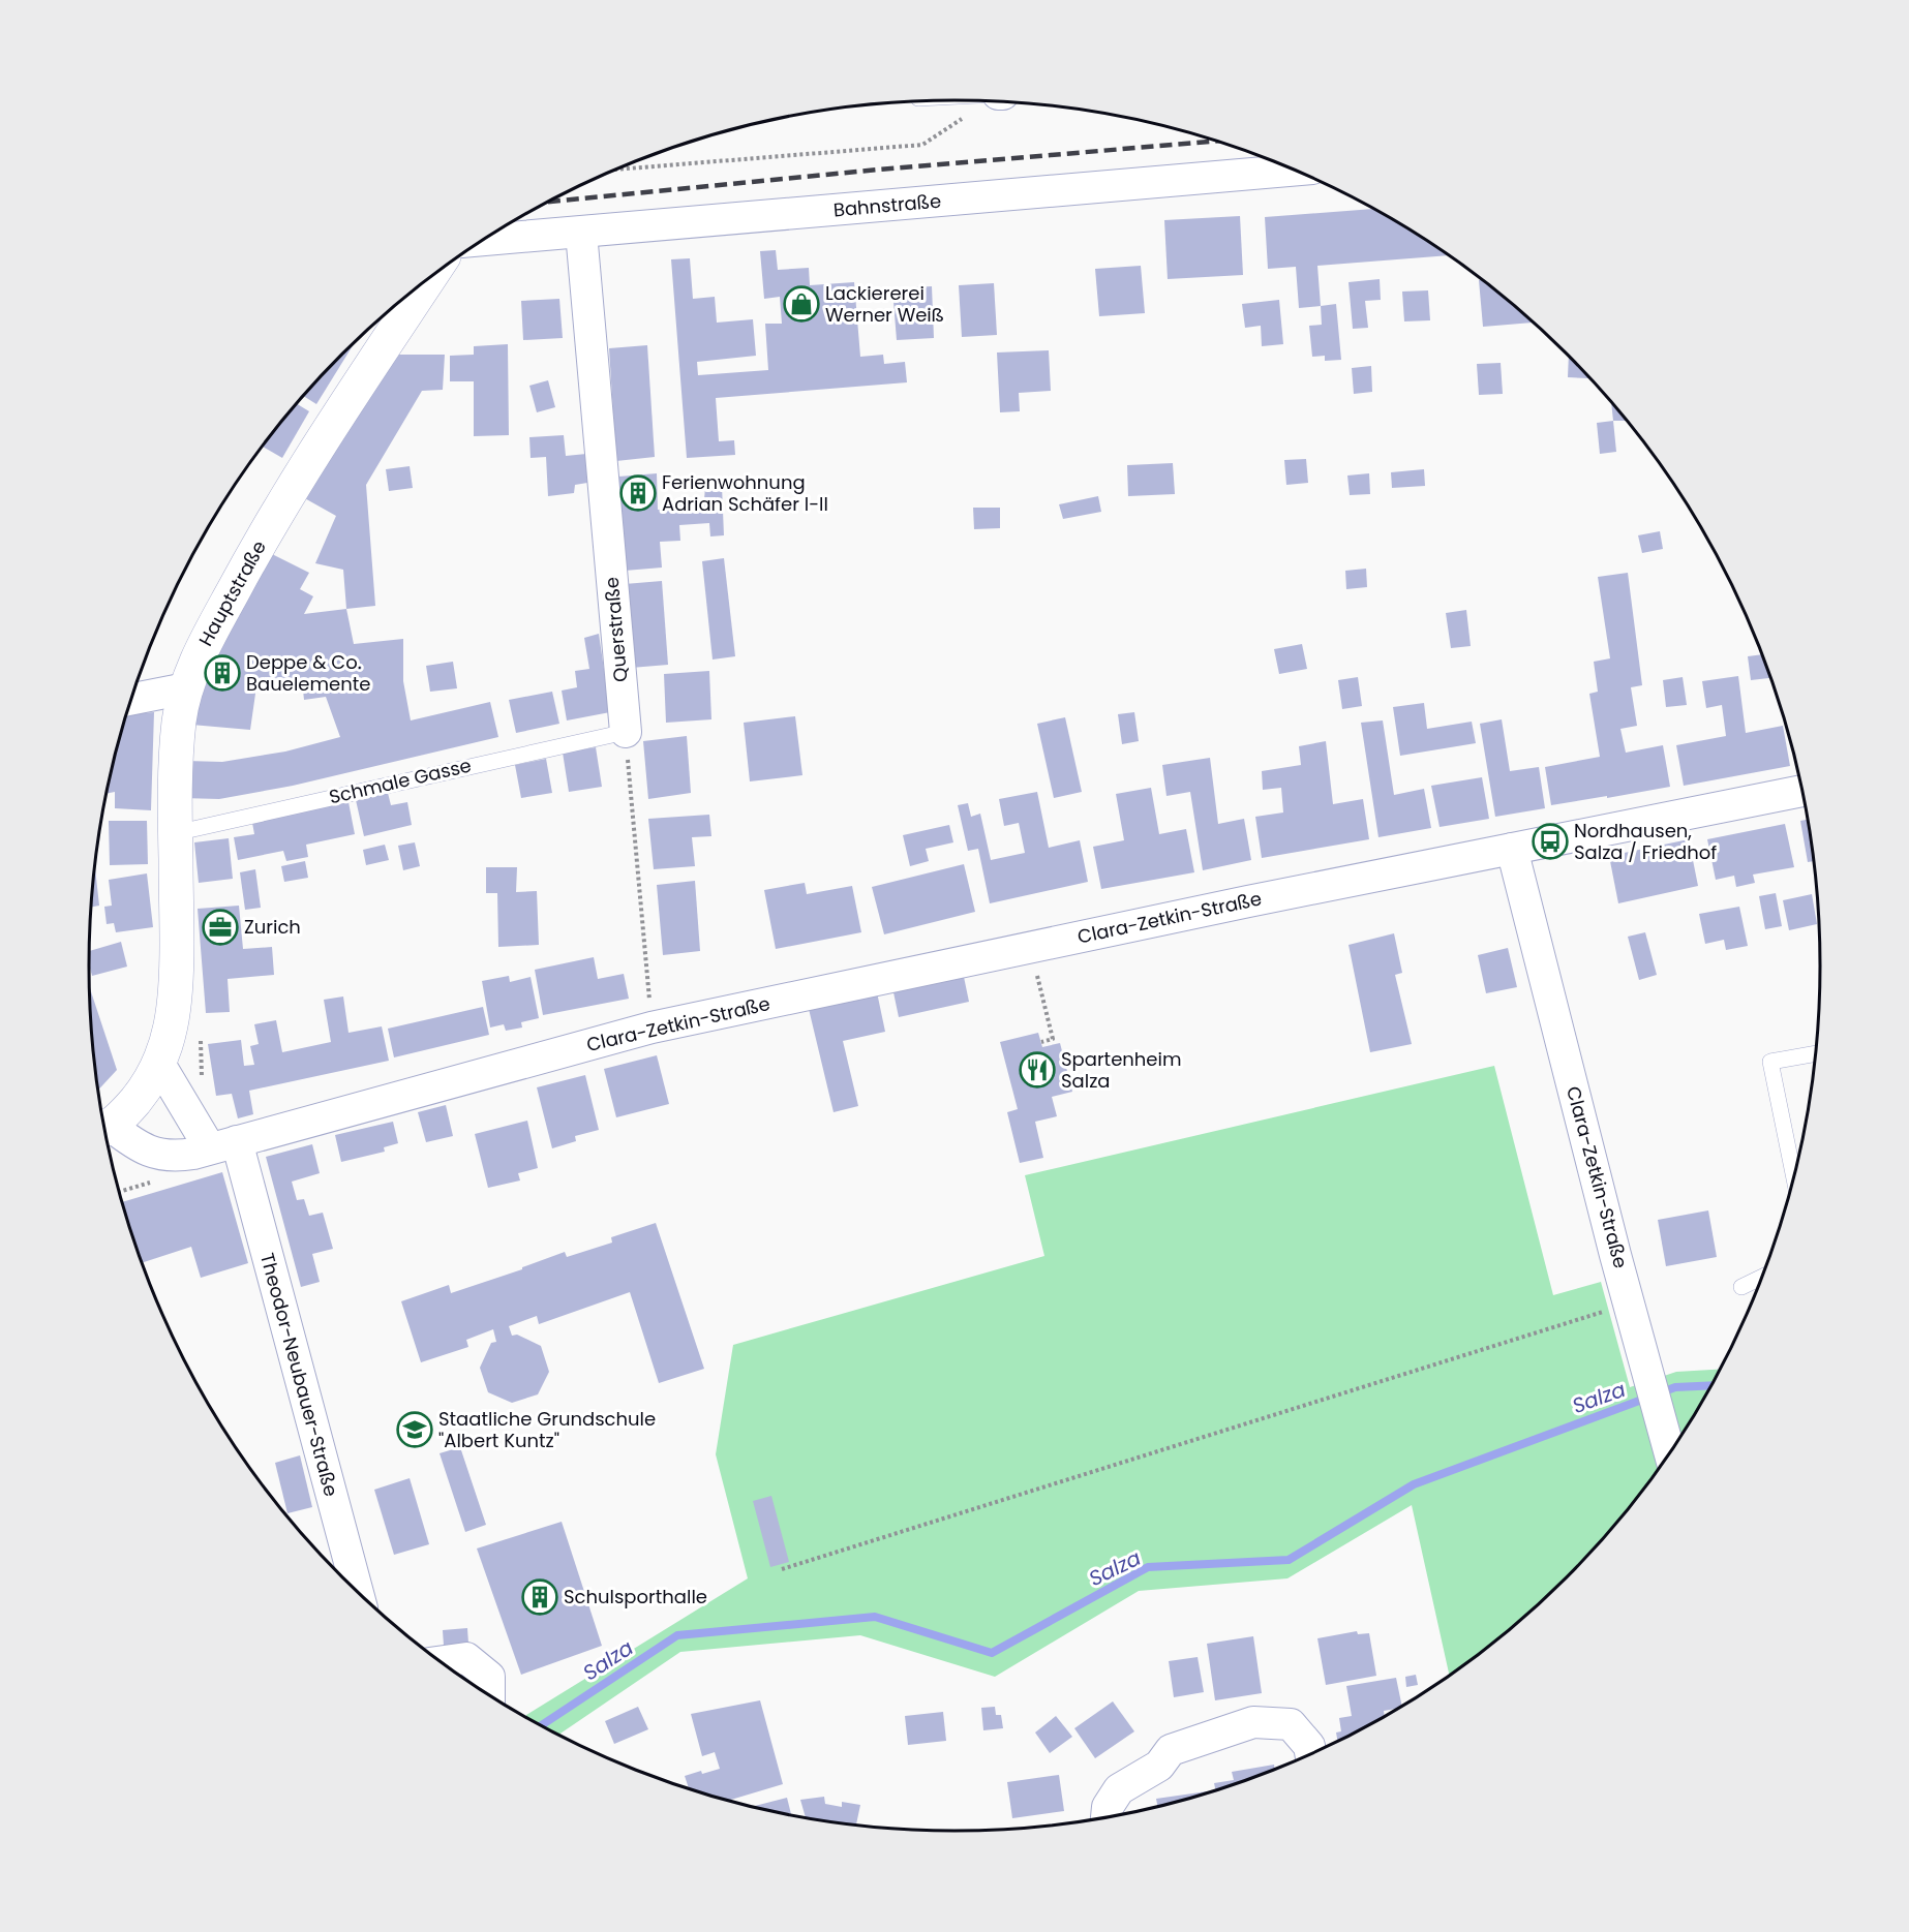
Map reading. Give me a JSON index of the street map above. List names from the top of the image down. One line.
{"streets":{"street":["Bahnstraße","Hauptstraße","Querstraße","Clara-Zetkin-Straße","Theodor-Neubauer-Straße"],"lane":["Schmale Gasse"]},"crossings":[["Bahnstraße","Querstraße"],["Hauptstraße","Schmale Gasse"],["Querstraße","Schmale Gasse"],["Clara-Zetkin-Straße","Theodor-Neubauer-Straße"]],"water":["Salza"],"places":{"shop":["Lackiererei Werner Weiß"],"building":["Ferienwohnung Adrian Schäfer I-II","Deppe & Co. Bauelemente","Schulsporthalle"],"bus stop":["Nordhausen, Salza / Friedhof"],"office":["Zurich"],"restaurant":["Spartenheim Salza"],"school or university":["Staatliche Grundschule \"Albert Kuntz\""]}}
